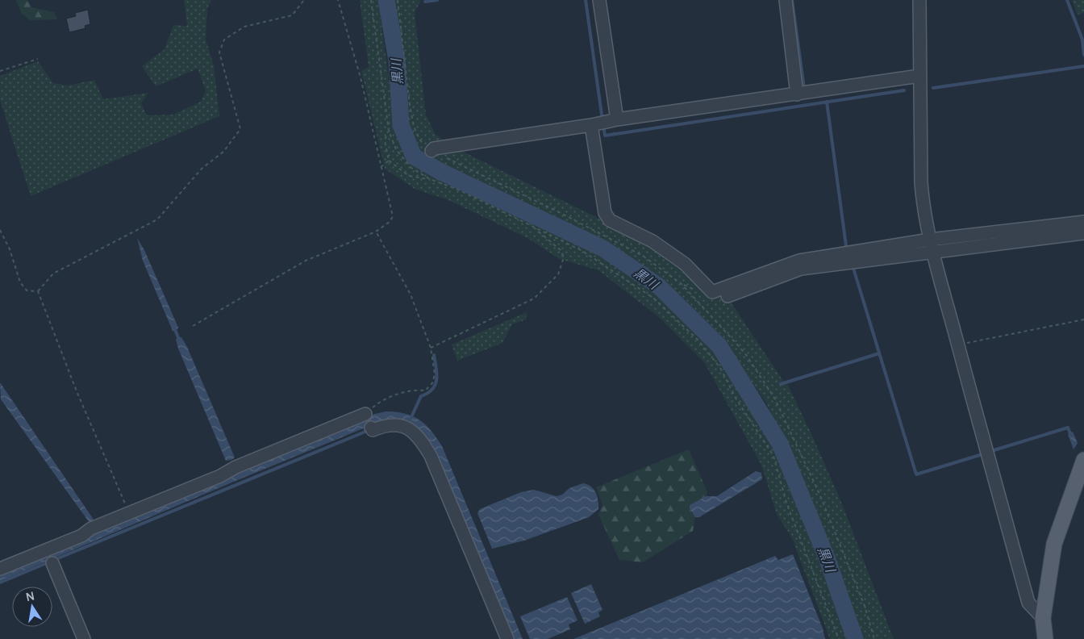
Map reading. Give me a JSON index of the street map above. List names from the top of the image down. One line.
{"water":["黒川"],"north":"top"}
